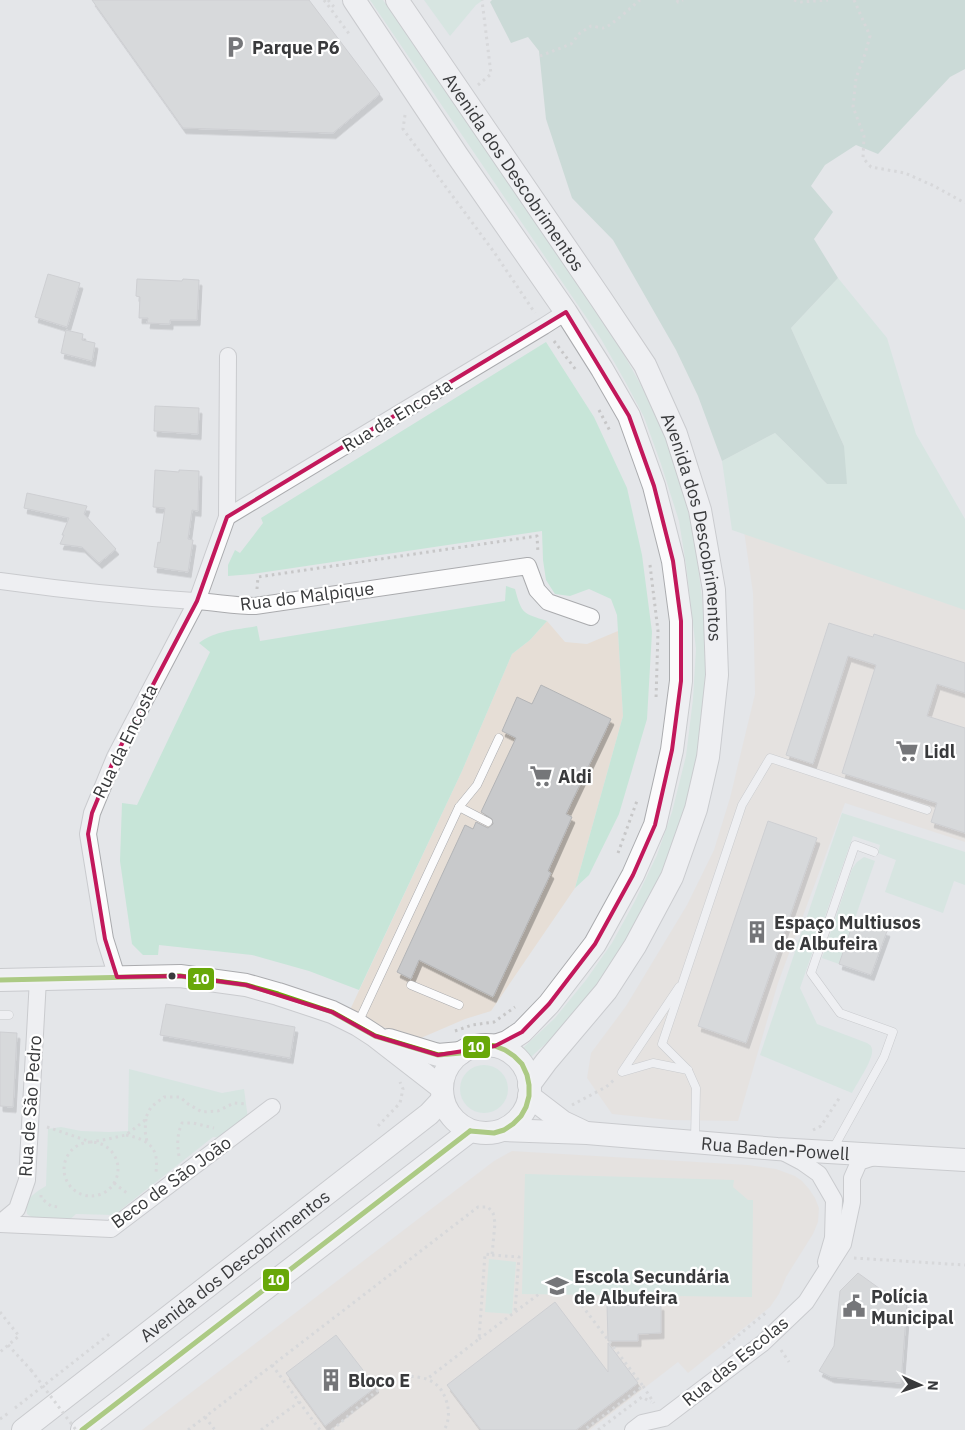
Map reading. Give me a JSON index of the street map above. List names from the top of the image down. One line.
{"streets":{"main road":["Avenida dos Descobrimentos","Rua Baden-Powell"],"street":["Rua da Encosta","Rua do Malpique","Rua de São Pedro","Beco de São João","Rua das Escolas"]},"crossings":[["Avenida dos Descobrimentos","Rua da Encosta"],["Avenida dos Descobrimentos","Rua Baden-Powell"],["Rua da Encosta","Rua do Malpique"],["Rua Baden-Powell","Rua das Escolas"]],"places":{"parking":["Parque P6"],"supermarket":["Lidl","Aldi"],"building":["Espaço Multiusos de Albufeira","Bloco E"],"school or university":["Escola Secundária de Albufeira"],"public building":["Polícia Municipal"]},"lines":["transit line 10"],"north":"right"}
